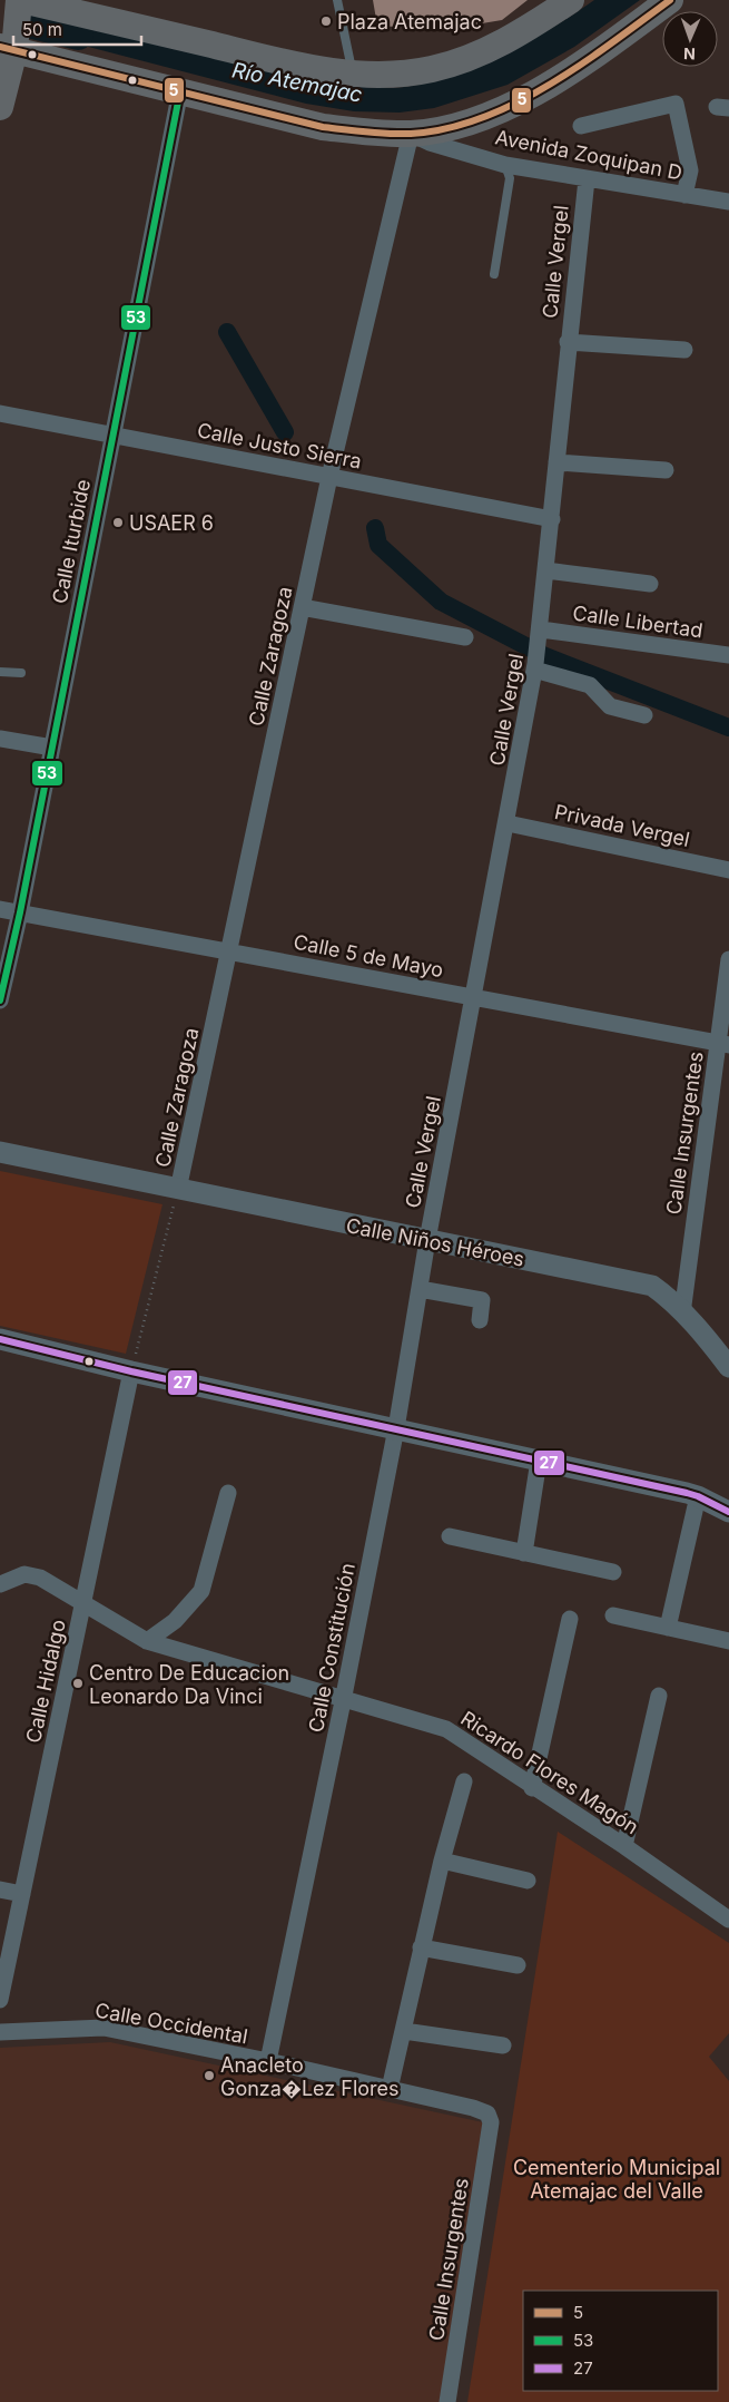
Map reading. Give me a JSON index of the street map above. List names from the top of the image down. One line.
{"streets":{"street":["Avenida Zoquipan D","Calle Vergel","Calle Justo Sierra","Calle Iturbide","Calle Libertad","Calle Zaragoza","Privada Vergel","Calle 5 de Mayo","Calle Insurgentes","Calle Niños Héroes","Calle Constitución","Calle Hidalgo","Ricardo Flores Magón","Calle Occidental"]},"crossings":[["Avenida Zoquipan D","Calle Vergel"],["Avenida Zoquipan D","Calle Zaragoza"],["Calle Vergel","Calle Justo Sierra"],["Calle Vergel","Calle Libertad"],["Calle Vergel","Privada Vergel"],["Calle Vergel","Calle 5 de Mayo"],["Calle Vergel","Calle Niños Héroes"],["Calle Vergel","Calle Constitución"],["Calle Justo Sierra","Calle Iturbide"],["Calle Justo Sierra","Calle Zaragoza"],["Calle Iturbide","Calle 5 de Mayo"],["Calle Zaragoza","Calle 5 de Mayo"],["Calle Zaragoza","Calle Niños Héroes"],["Calle 5 de Mayo","Calle Insurgentes"],["Calle Insurgentes","Calle Niños Héroes"],["Calle Insurgentes","Calle Occidental"],["Calle Niños Héroes","Calle Constitución"],["Calle Constitución","Ricardo Flores Magón"],["Calle Constitución","Calle Occidental"],["Calle Hidalgo","Ricardo Flores Magón"]],"water":["Río Atemajac"],"parks":["Cementerio Municipal Atemajac del Valle"],"places":["Plaza Atemajac","USAER 6","Centro De Educacion Leonardo Da Vinci","Anacleto Gonza�Lez Flores"],"lines":["transit line 5","transit line 53","transit line 27"],"legend":["5","53","27"],"scale_bar":"50 m","north":"bottom"}
